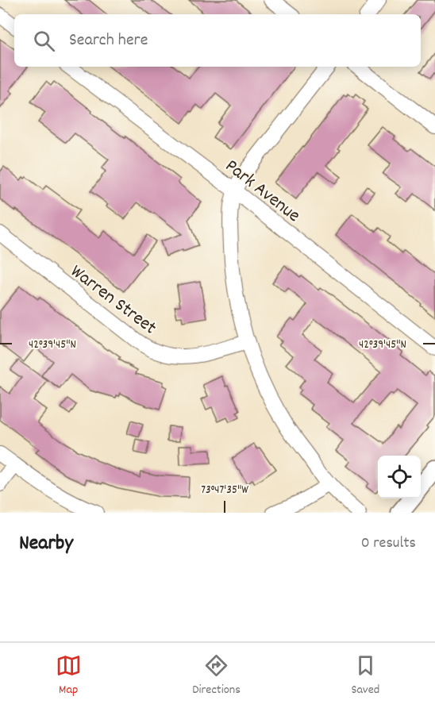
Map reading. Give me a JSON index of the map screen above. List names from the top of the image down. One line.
{"streets":{"street":["Park Avenue","Warren Street"]},"page":{"search":"Search here","heading":["Nearby","0 results"],"nav":["Map","Directions","Saved"]},"coordinates":["42°39'45\"N","73°47'35\"W"]}
